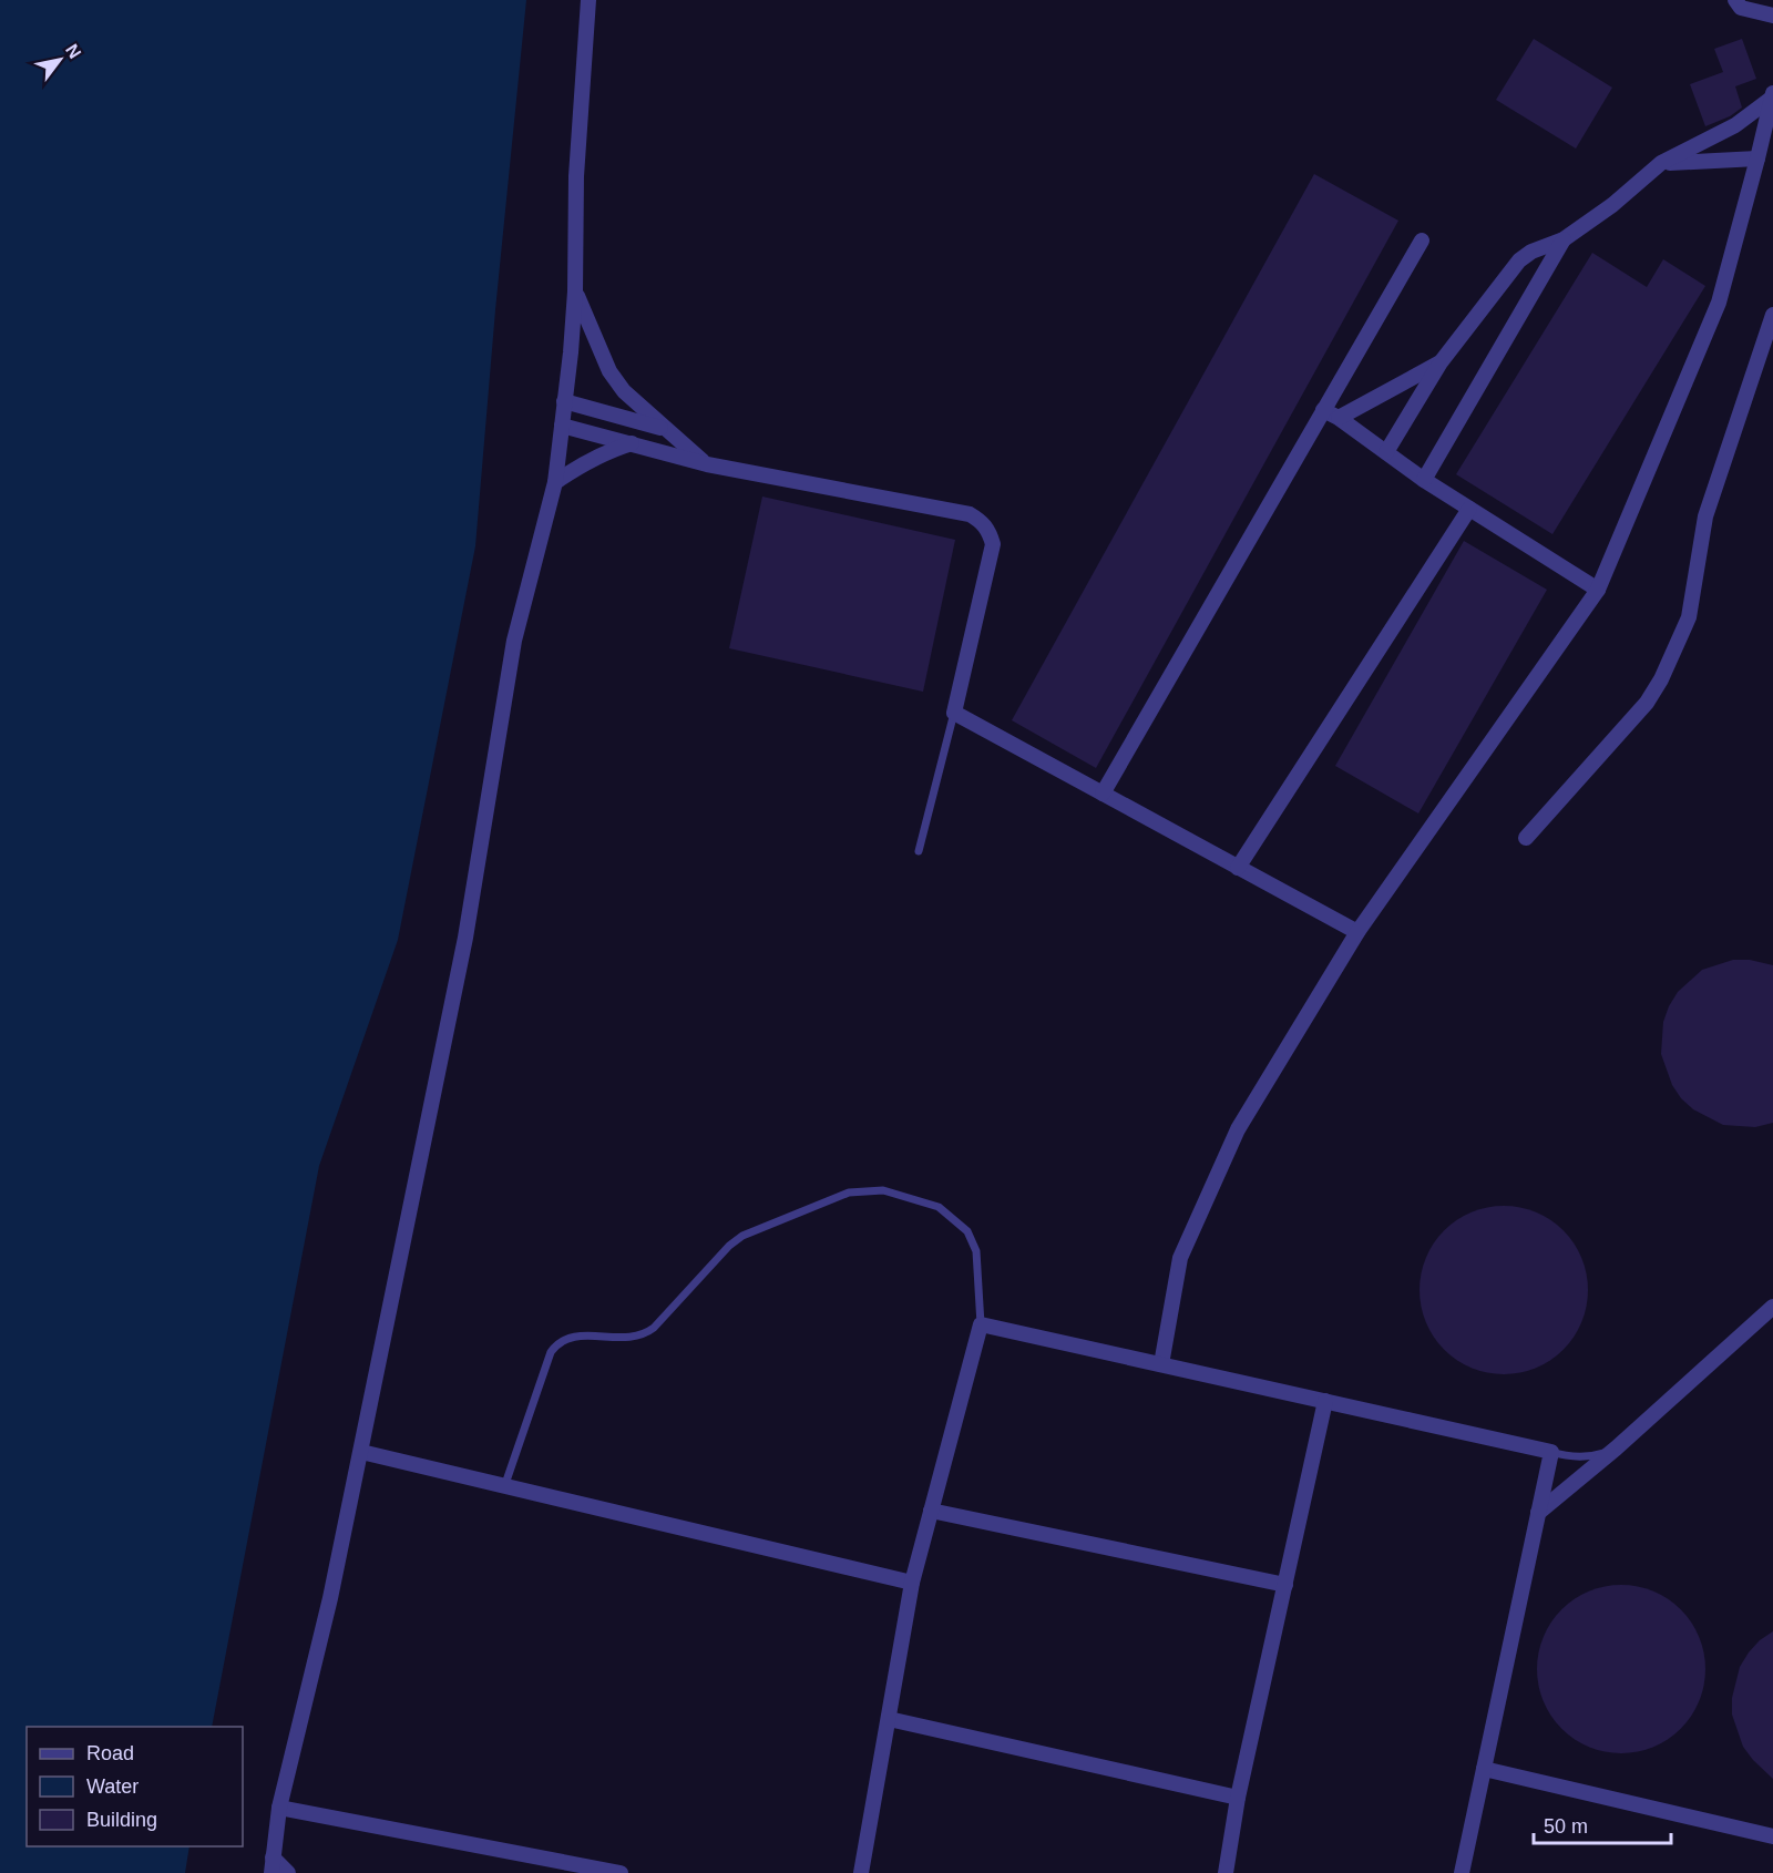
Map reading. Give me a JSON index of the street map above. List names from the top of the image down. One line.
{"legend":["Road","Water","Building"],"scale_bar":"50 m","north":"top right"}
